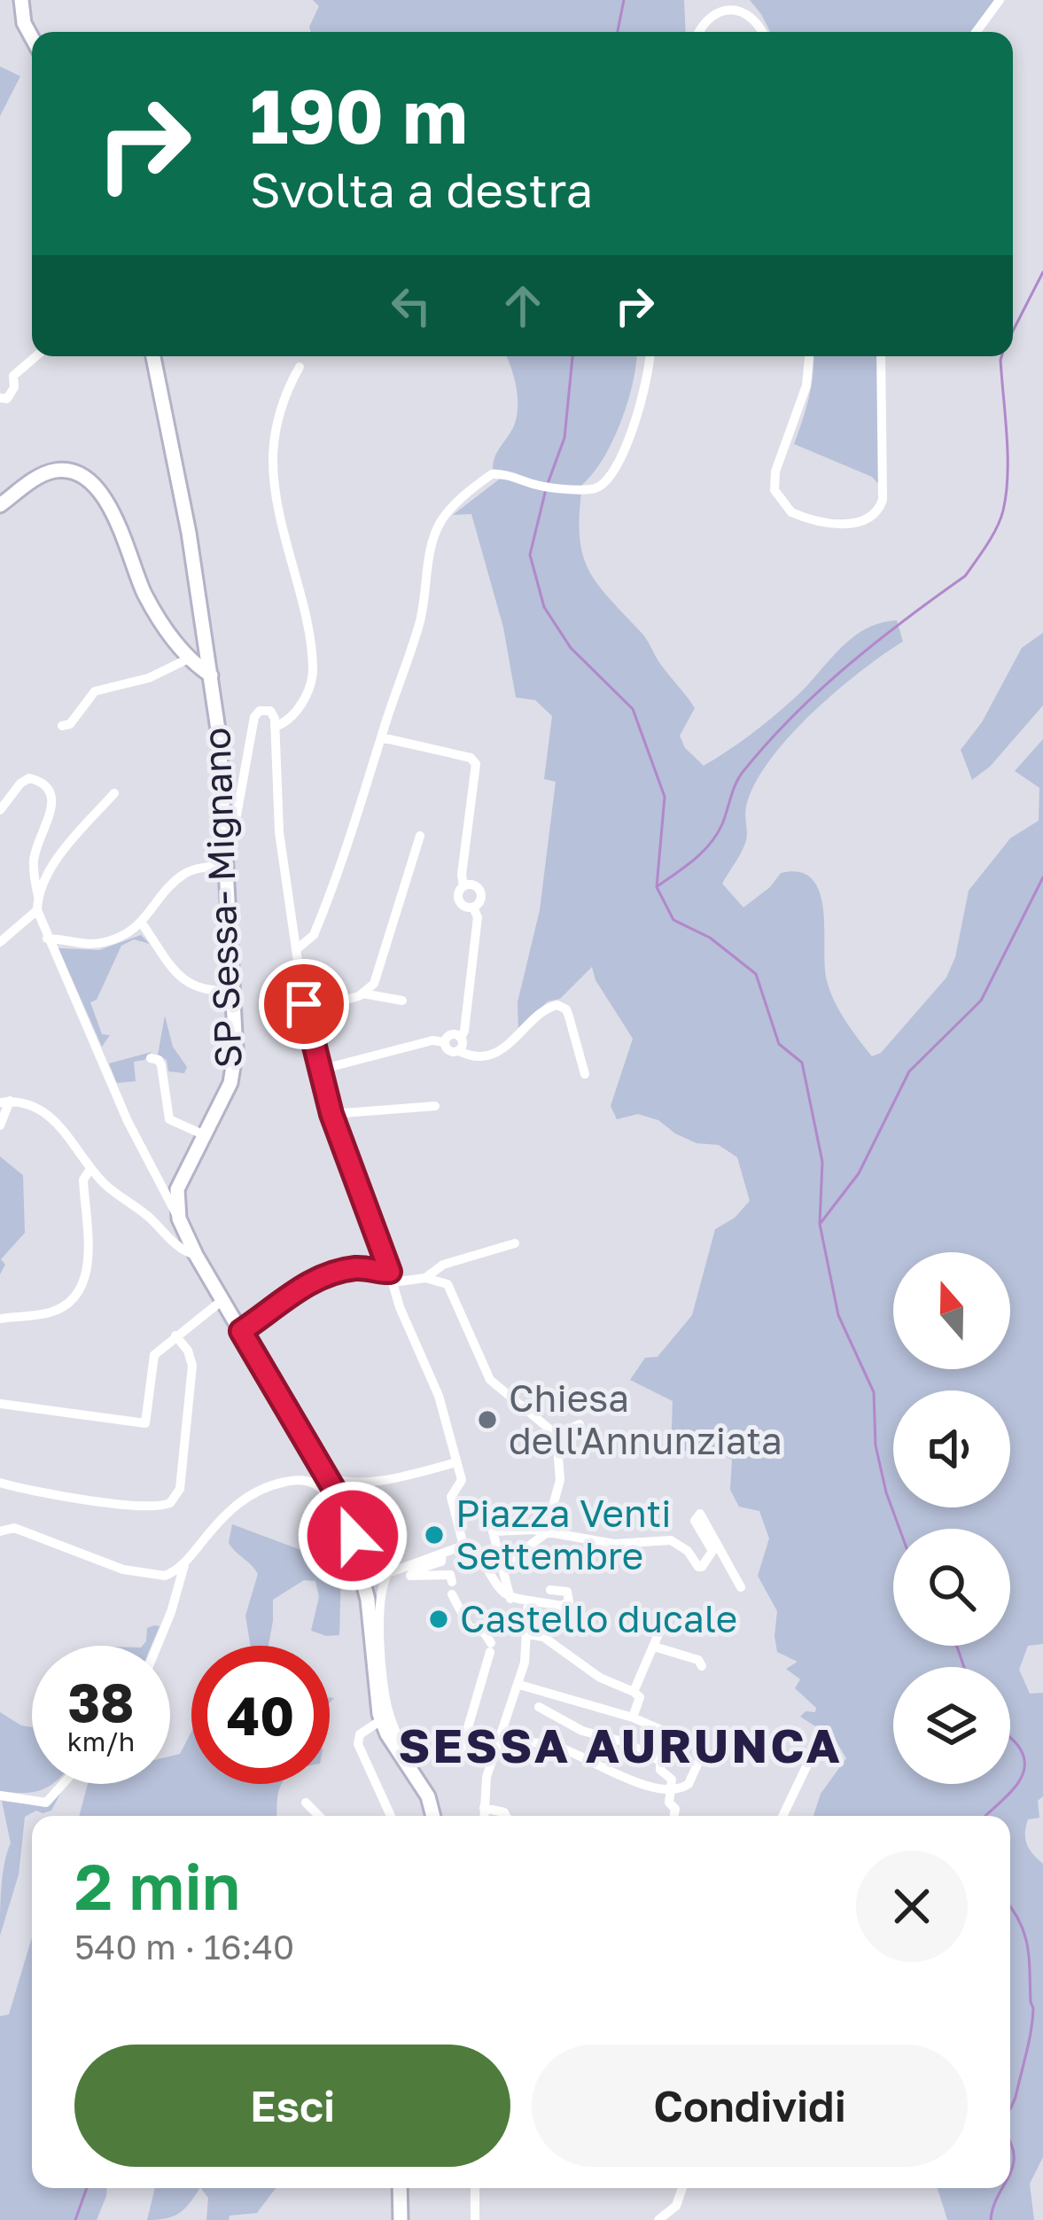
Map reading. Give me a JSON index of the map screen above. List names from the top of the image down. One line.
{"streets":{"street":["SP Sessa- Mignano"]},"districts":["SESSA AURUNCA"],"places":["Chiesa dell'Annunziata","Piazza Venti Settembre","Castello ducale"],"north":"top","page":{"turn":["190 m","Svolta a destra"],"speed":"38 km/h","limit":"40","heading":["2 min","540 m · 16:40"],"buttons":["Esci","Condividi"]}}
